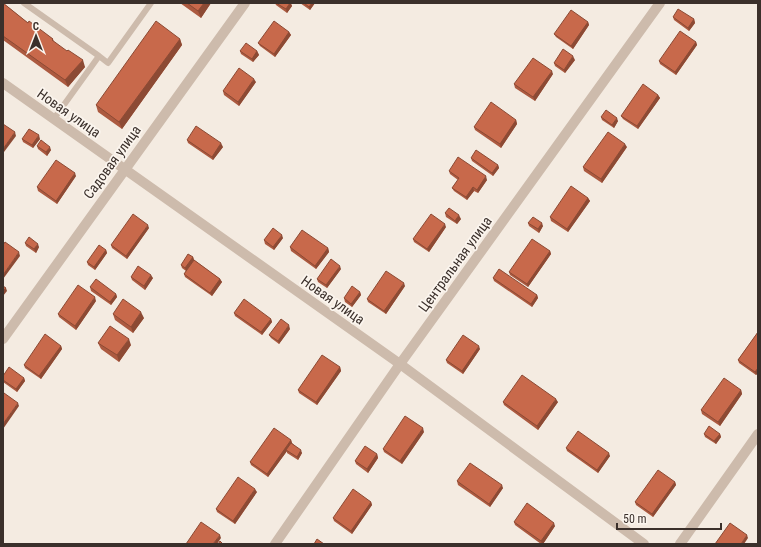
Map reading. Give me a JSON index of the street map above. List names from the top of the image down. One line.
{"streets":{"street":["Новая улица","Садовая улица","Центральная улица"]},"crossings":[["Новая улица","Садовая улица"],["Новая улица","Центральная улица"]],"scale_bar":"50 m","north":"top"}
